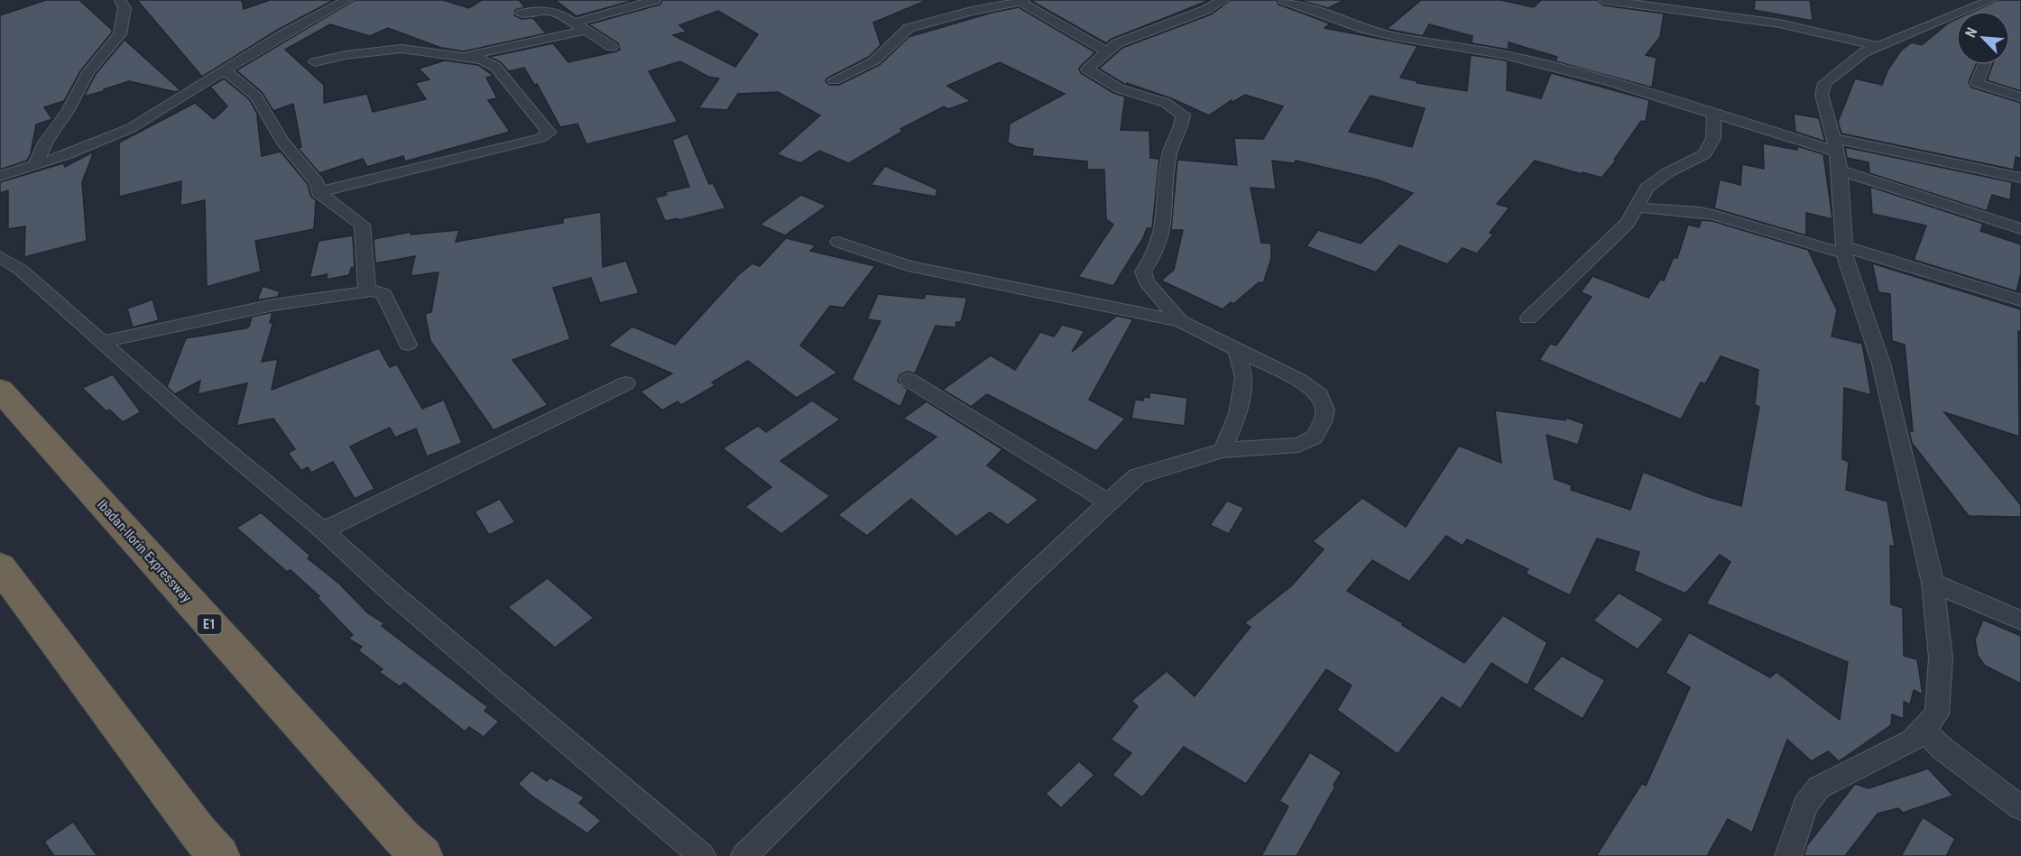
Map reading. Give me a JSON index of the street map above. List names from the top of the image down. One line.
{"streets":{"highway":["Ibadan-Ilorin Expressway","E1"]},"north":"top left"}
